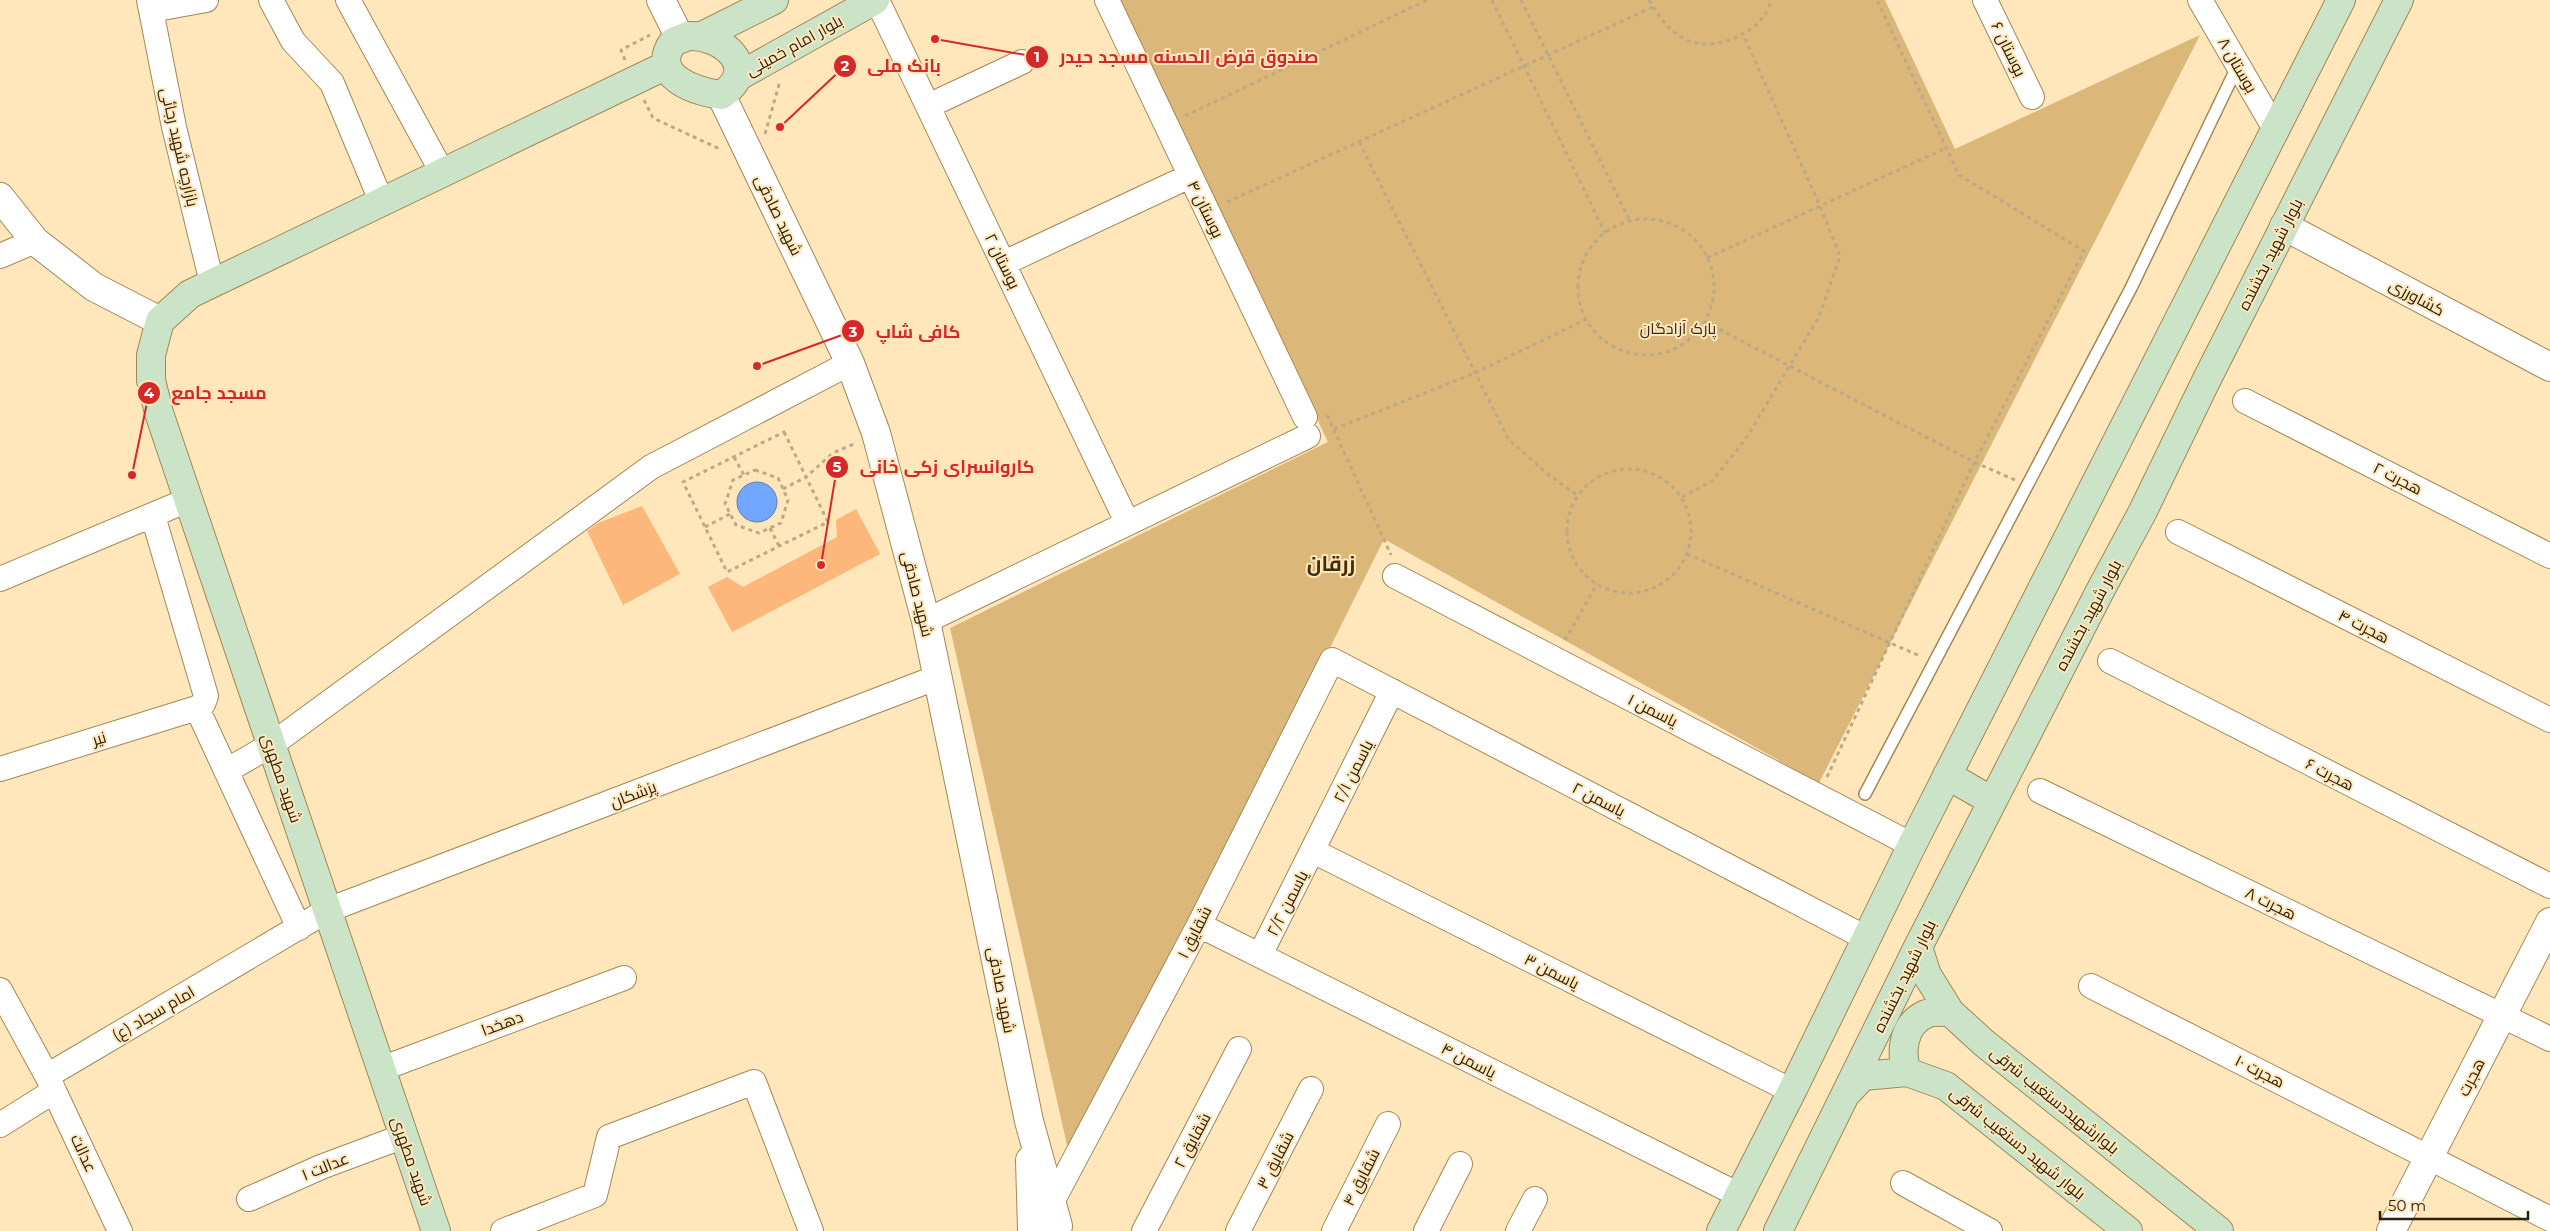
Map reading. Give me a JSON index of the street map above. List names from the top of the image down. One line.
{"streets":{"main road":["بلوار امام خمینی","بلوار شهید بخشنده","شهید مطهری","بلوارشهیددستغیب شرقی","بلوار شهید دستغیب شرقی"],"street":["بوستان ۶","بوستان ۸","بازارچه شهید رجائی","بوستان ۴","شهید صادقی","بوستان ۲","کشاورزی","هجرت ۲","هجرت ۴","یاسمن ۱","نیر","یاسمن ۲/۱","هجرت ۶","پزشکان","یاسمن ۲","یاسمن ۲/۲","هجرت ۸","شقایق ۱","یاسمن ۳","امام سجاد (ع)","دهخدا","یاسمن ۴","هجرت ۱۰","هجرت","شقایق ۲","عدالت","شقایق ۳","عدالت ۱","شقایق ۴"]},"crossings":[["بلوار امام خمینی","شهید صادقی"],["بلوار امام خمینی","بوستان ۲"],["شهید صادقی","پزشکان"],["شهید صادقی","شقایق ۱"],["بلوار شهید بخشنده","کشاورزی"],["بلوار شهید بخشنده","بلوارشهیددستغیب شرقی"],["بلوار شهید بخشنده","بلوار شهید دستغیب شرقی"],["یاسمن ۲/۱","یاسمن ۲"],["یاسمن ۲/۱","یاسمن ۲/۲"],["یاسمن ۲/۱","یاسمن ۳"],["شهید مطهری","پزشکان"],["شهید مطهری","امام سجاد (ع)"],["شهید مطهری","دهخدا"],["شهید مطهری","عدالت ۱"],["پزشکان","امام سجاد (ع)"],["یاسمن ۲","شقایق ۱"],["یاسمن ۲/۲","یاسمن ۳"],["یاسمن ۲/۲","یاسمن ۴"],["هجرت ۸","هجرت"],["شقایق ۱","یاسمن ۴"],["امام سجاد (ع)","عدالت"],["هجرت ۱۰","هجرت"]],"districts":["زرقان"],"parks":["پارک آزادگان"],"places":["صندوق قرض الحسنه مسجد حیدر","بانک ملی","کافی شاپ","مسجد جامع","کاروانسرای زکی خانی"],"scale_bar":"50 m"}
